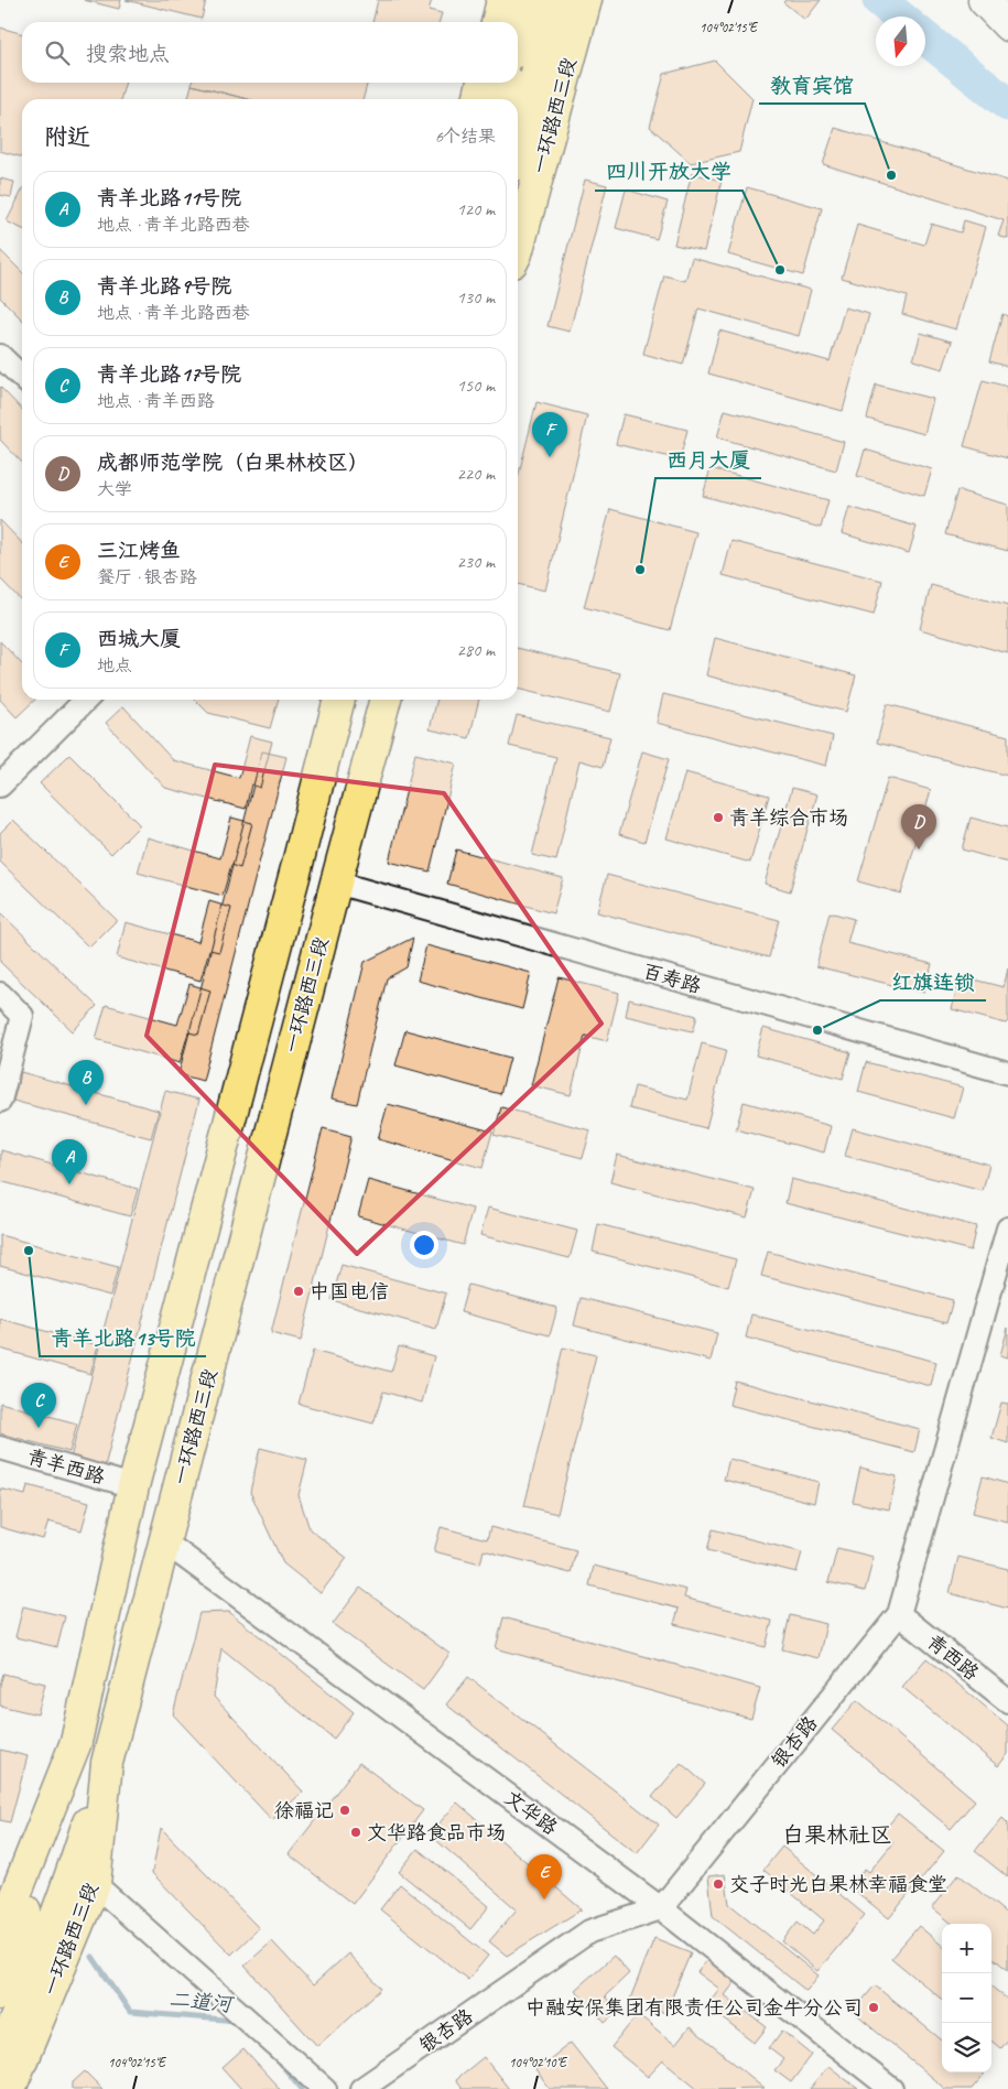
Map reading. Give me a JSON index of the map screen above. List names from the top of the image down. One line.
{"streets":{"main road":["一环路西三段"],"street":["百寿路","青羊西路","青西路","银杏路","文华路"]},"crossings":[["一环路西三段","百寿路"],["一环路西三段","文华路"],["青西路","银杏路"],["银杏路","文华路"]],"districts":["白果林社区"],"water":["二道河"],"places":["教育宾馆","四川开放大学","西月大厦","青羊综合市场","红旗连锁","青羊北路13号院","中国电信","徐福记","文华路食品市场","交子时光白果林幸福食堂","中融安保集团有限责任公司金牛分公司"],"north":"bottom","page":{"search":"搜索地点","heading":["附近","6个结果"],"list":[{"mark":"A","name":"青羊北路11号院","note":"地点 · 青羊北路西巷","value":"120 m"},{"mark":"B","name":"青羊北路9号院","note":"地点 · 青羊北路西巷","value":"130 m"},{"mark":"C","name":"青羊北路17号院","note":"地点 · 青羊西路","value":"150 m"},{"mark":"D","name":"成都师范学院（白果林校区）","note":"大学","value":"220 m"},{"mark":"E","name":"三江烤鱼","note":"餐厅 · 银杏路","value":"230 m"},{"mark":"F","name":"西城大厦","note":"地点","value":"280 m"}],"pins":["F","D","B","A","C","E"],"map_buttons":["+","−"]},"coordinates":["104°02'15\"E","104°02'10\"E"]}
